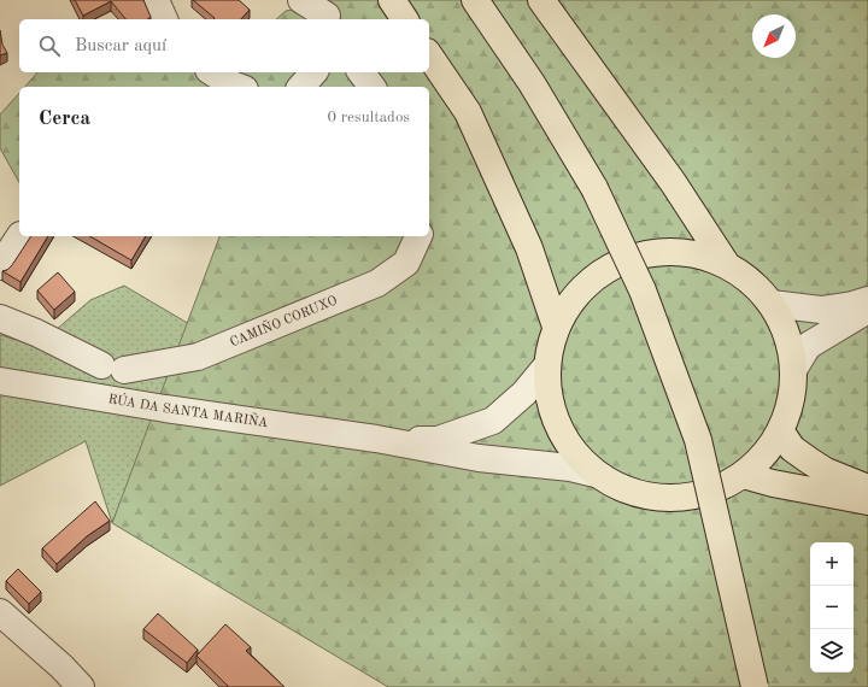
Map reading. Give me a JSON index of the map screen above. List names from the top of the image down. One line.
{"streets":{"street":["CAMIÑO CORUXO","RÚA DA SANTA MARIÑA"]},"north":"bottom left","page":{"search":"Buscar aquí","heading":["Cerca","0 resultados"],"map_buttons":["+","−"]}}
